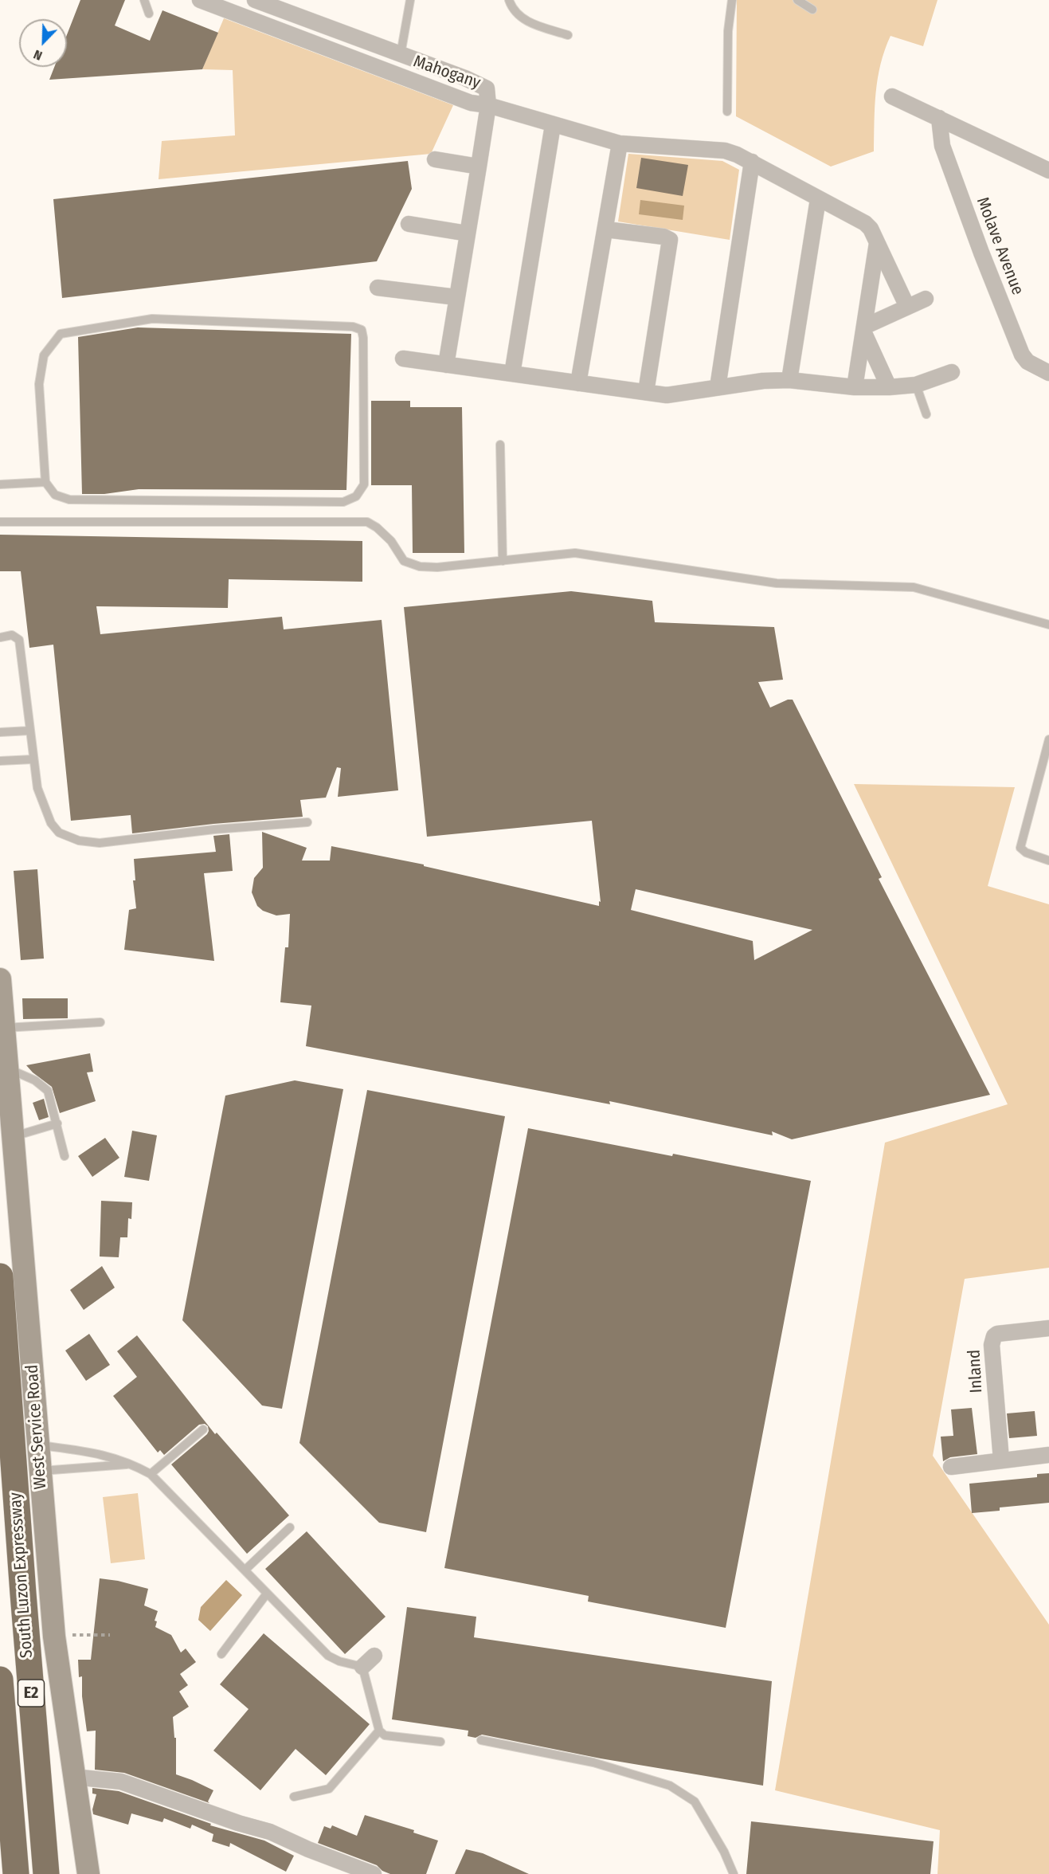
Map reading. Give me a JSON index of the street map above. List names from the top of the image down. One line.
{"streets":{"highway":["South Luzon Expressway","E2"],"main road":["West Service Road"],"street":["Mahogany","Molave Avenue","Inland"]},"north":"bottom left"}
